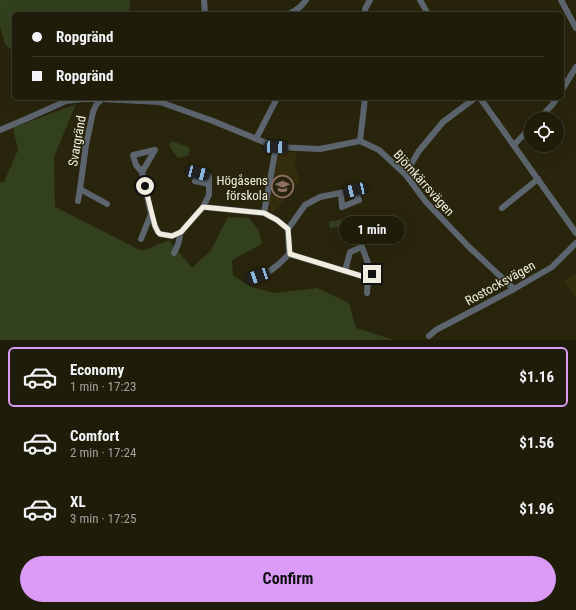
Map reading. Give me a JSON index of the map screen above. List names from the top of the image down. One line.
{"streets":{"street":["Svargränd","Björnkärrsvägen","Rostocksvägen"]},"crossings":[["Björnkärrsvägen","Rostocksvägen"]],"places":{"school or university":["Högåsens förskola"]},"page":{"banner":["Ropgränd","Ropgränd"],"bubble":"1 min","list":[{"name":"Economy","note":"1 min · 17:23","value":"$1.16"},{"name":"Comfort","note":"2 min · 17:24","value":"$1.56"},{"name":"XL","note":"3 min · 17:25","value":"$1.96"}],"buttons":"Confirm"}}
